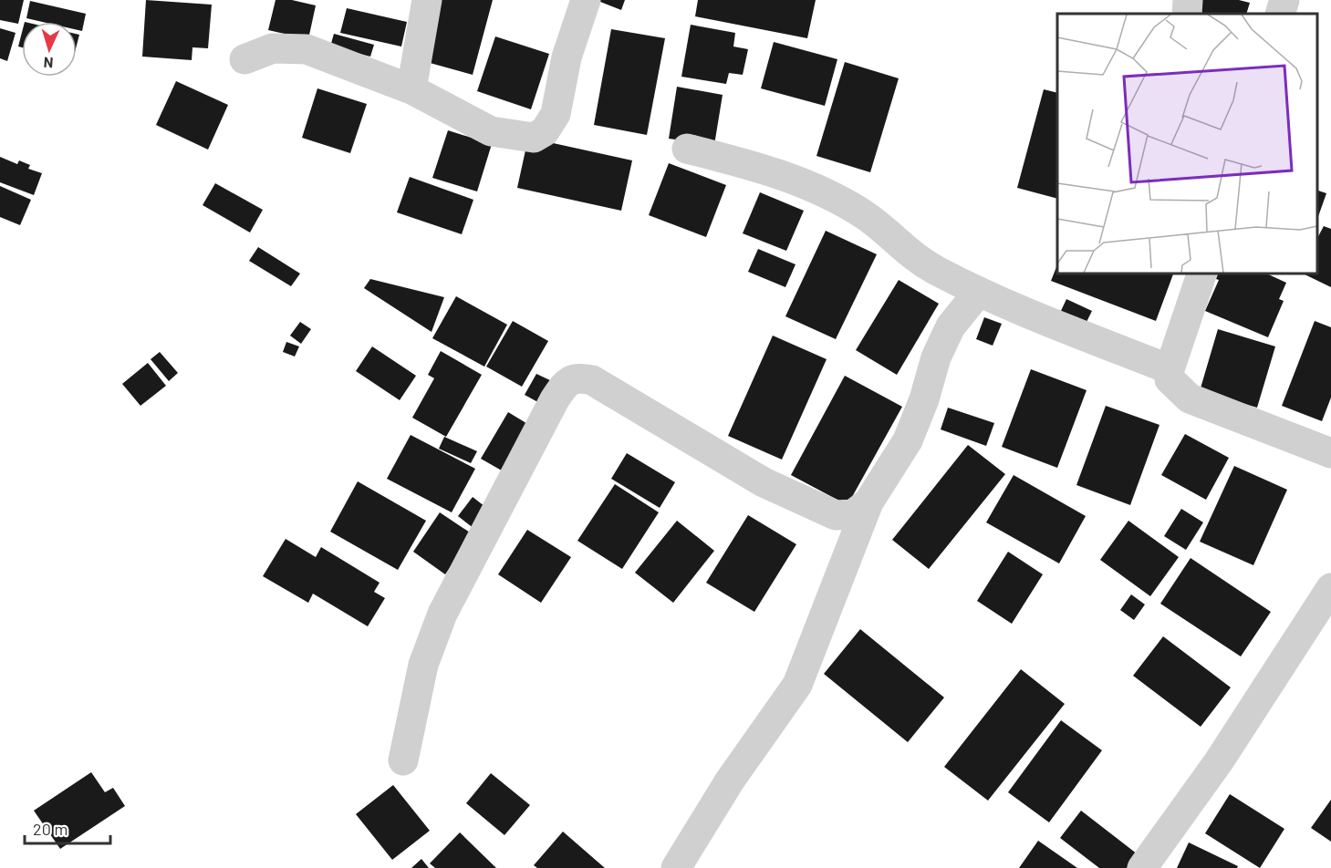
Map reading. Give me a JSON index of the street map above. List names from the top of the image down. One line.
{"scale_bar":"20 m","north":"bottom"}
